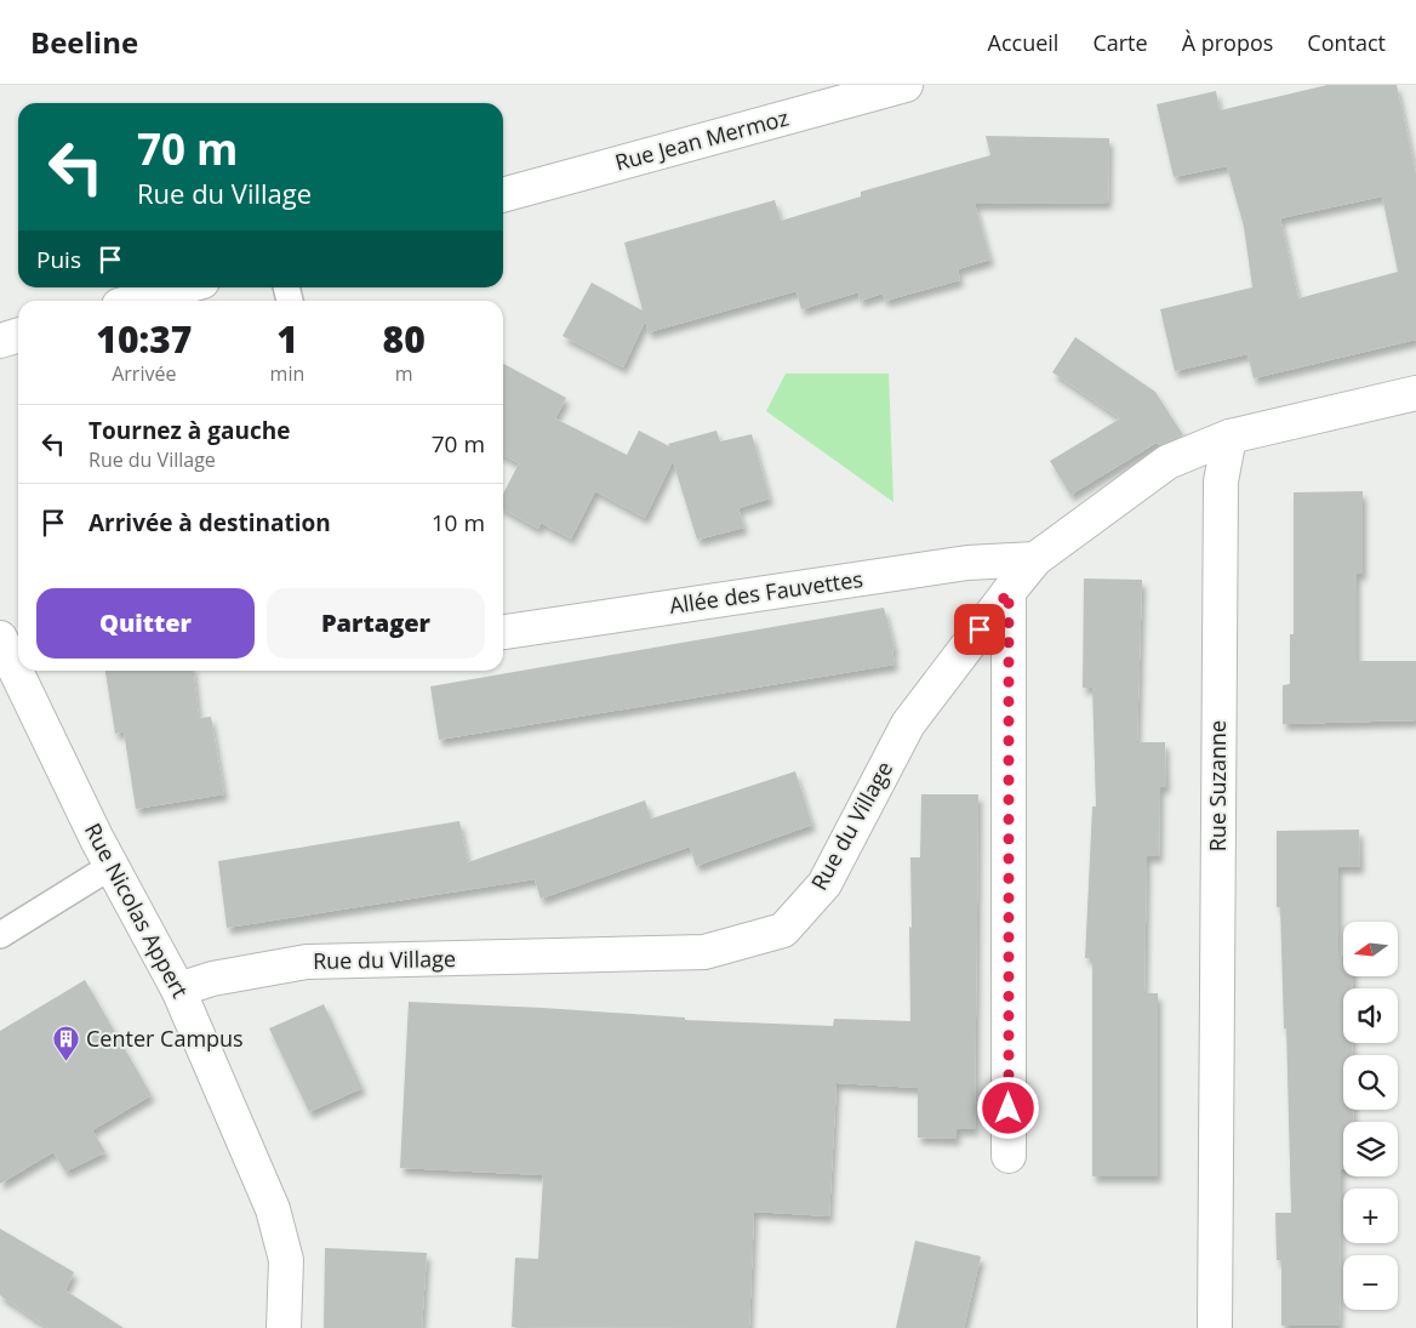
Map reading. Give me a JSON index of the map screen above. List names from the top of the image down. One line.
{"streets":{"street":["Rue Jean Mermoz","Allée des Fauvettes","Rue Suzanne","Rue du Village","Rue Nicolas Appert"]},"crossings":[["Allée des Fauvettes","Rue du Village"],["Rue Suzanne","Rue du Village"],["Rue du Village","Rue Nicolas Appert"]],"places":{"building":["Center Campus"]},"north":"left","page":{"header":"Beeline","nav":["Accueil","Carte","À propos","Contact"],"turn":["70 m","Rue du Village"],"then":"Puis","eta":["10:37","Arrivée","1","min","80","m"],"list":[{"name":"Tournez à gauche","note":"Rue du Village","value":"70 m"},{"name":"Arrivée à destination","value":"10 m"}],"buttons":["Quitter","Partager"],"map_buttons":["+","−"]}}
